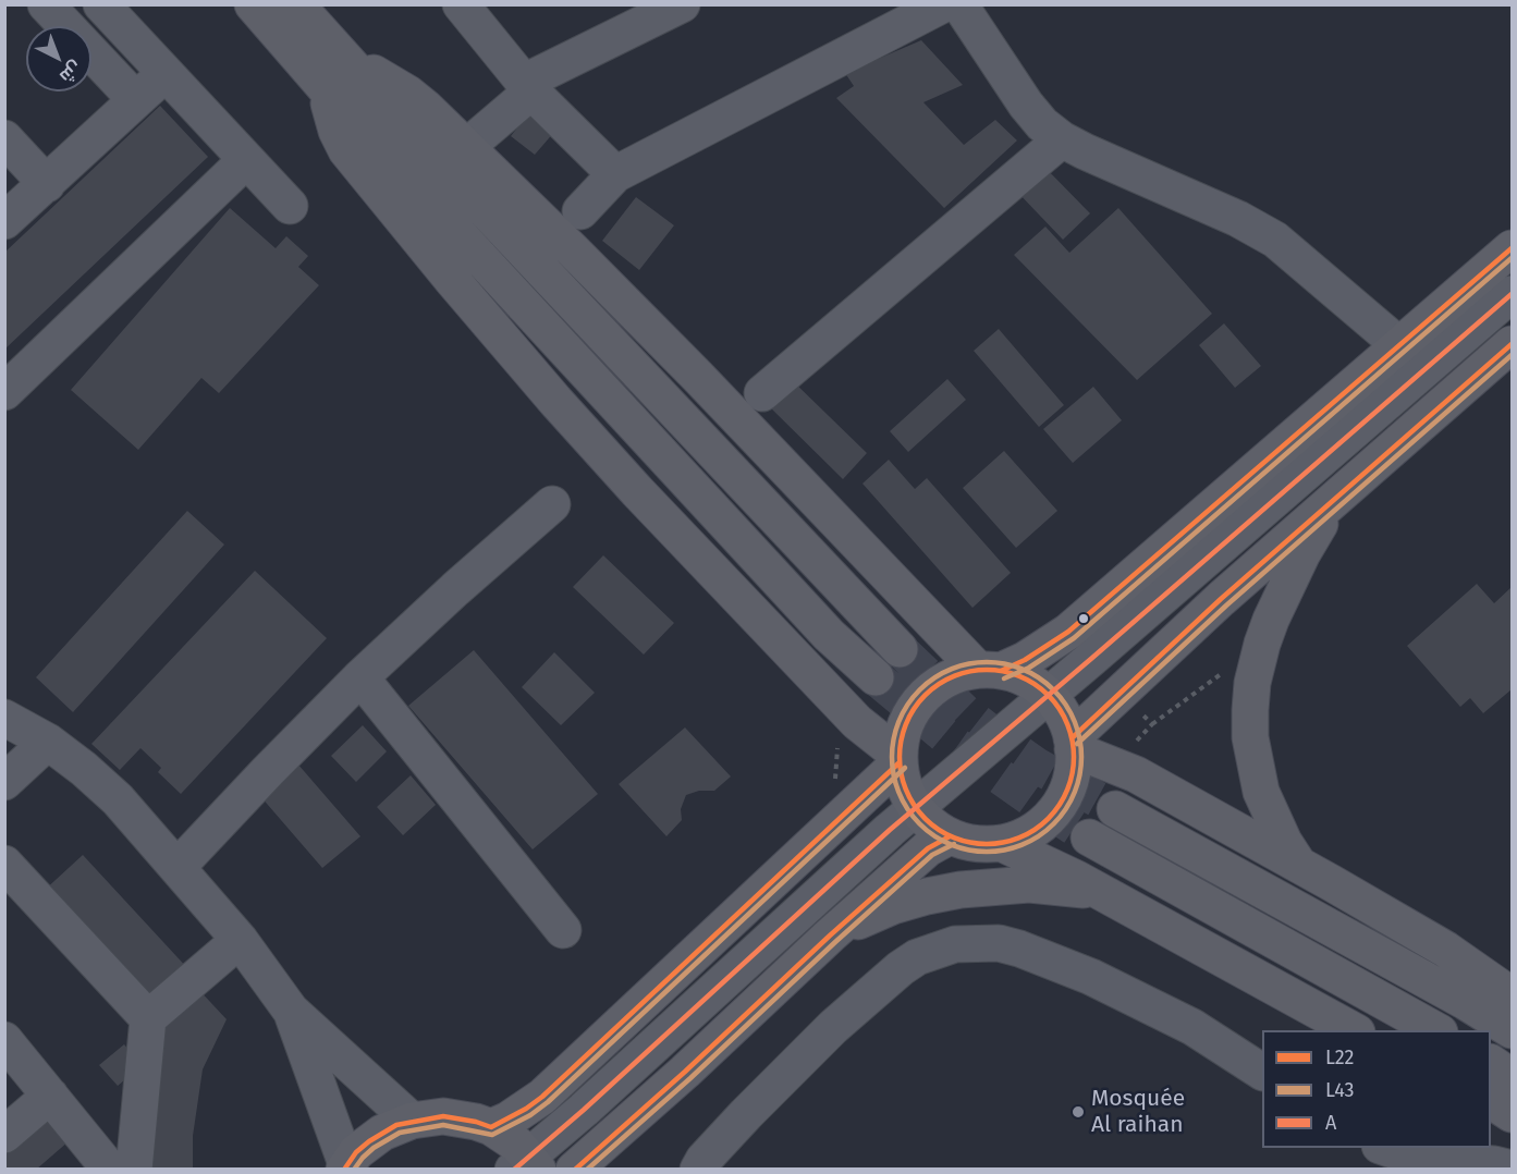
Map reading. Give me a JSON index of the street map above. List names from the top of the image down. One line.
{"places":["Mosquée Al raihan"],"lines":["transit line L22","transit line L43","transit line A"],"legend":["L22","L43","A"],"north":"bottom right"}
